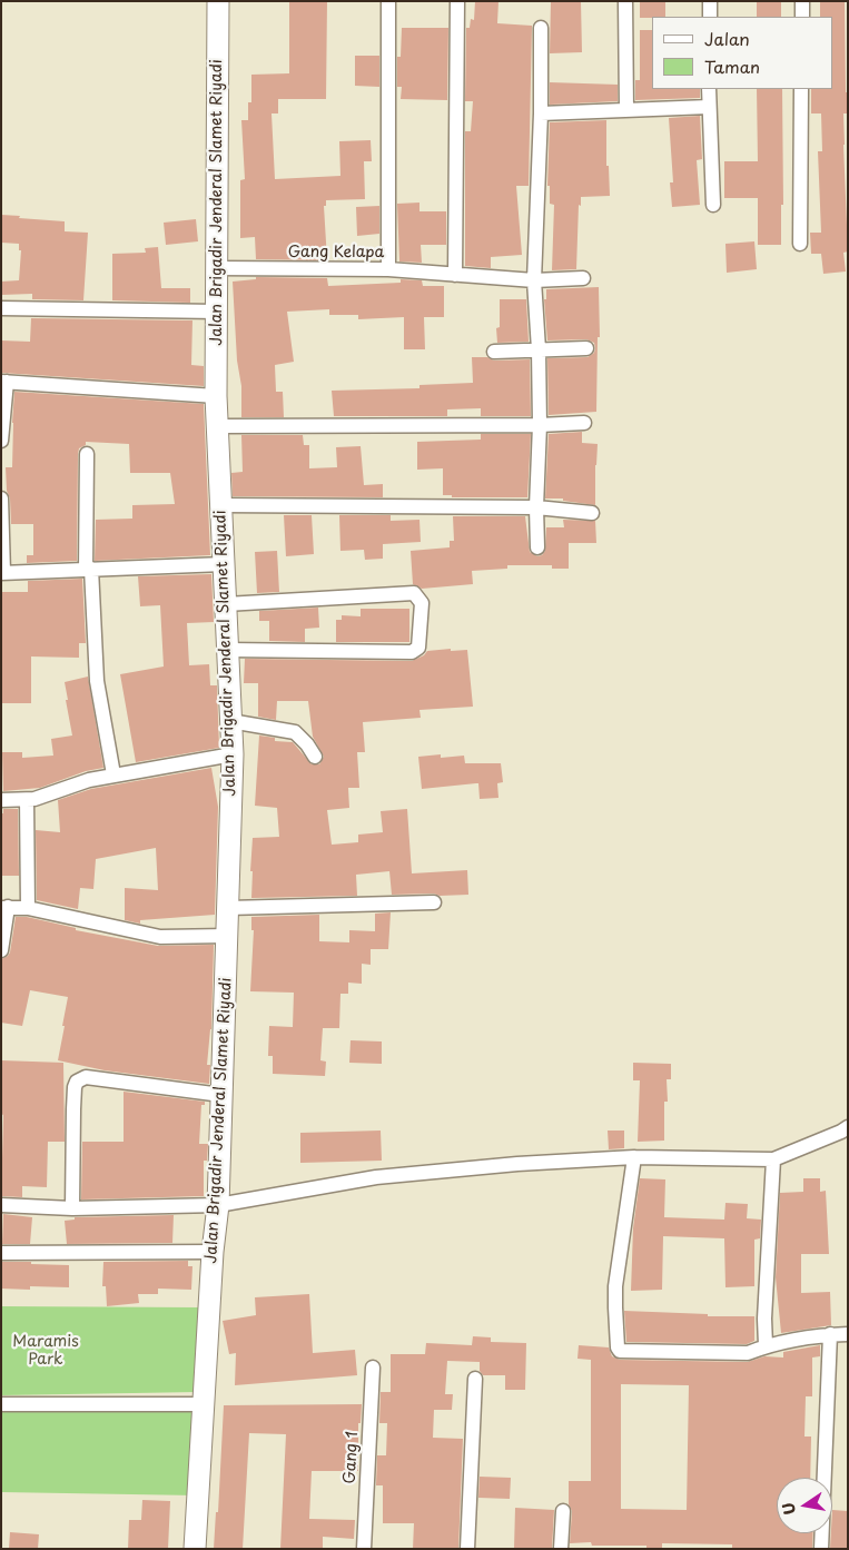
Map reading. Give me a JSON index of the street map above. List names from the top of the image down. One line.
{"streets":{"main road":["Jalan Brigadir Jenderal Slamet Riyadi"],"street":["Gang Kelapa","Gang 1"]},"crossings":[["Jalan Brigadir Jenderal Slamet Riyadi","Gang Kelapa"]],"parks":["Maramis Park"],"legend":["Jalan","Taman"],"north":"left"}
